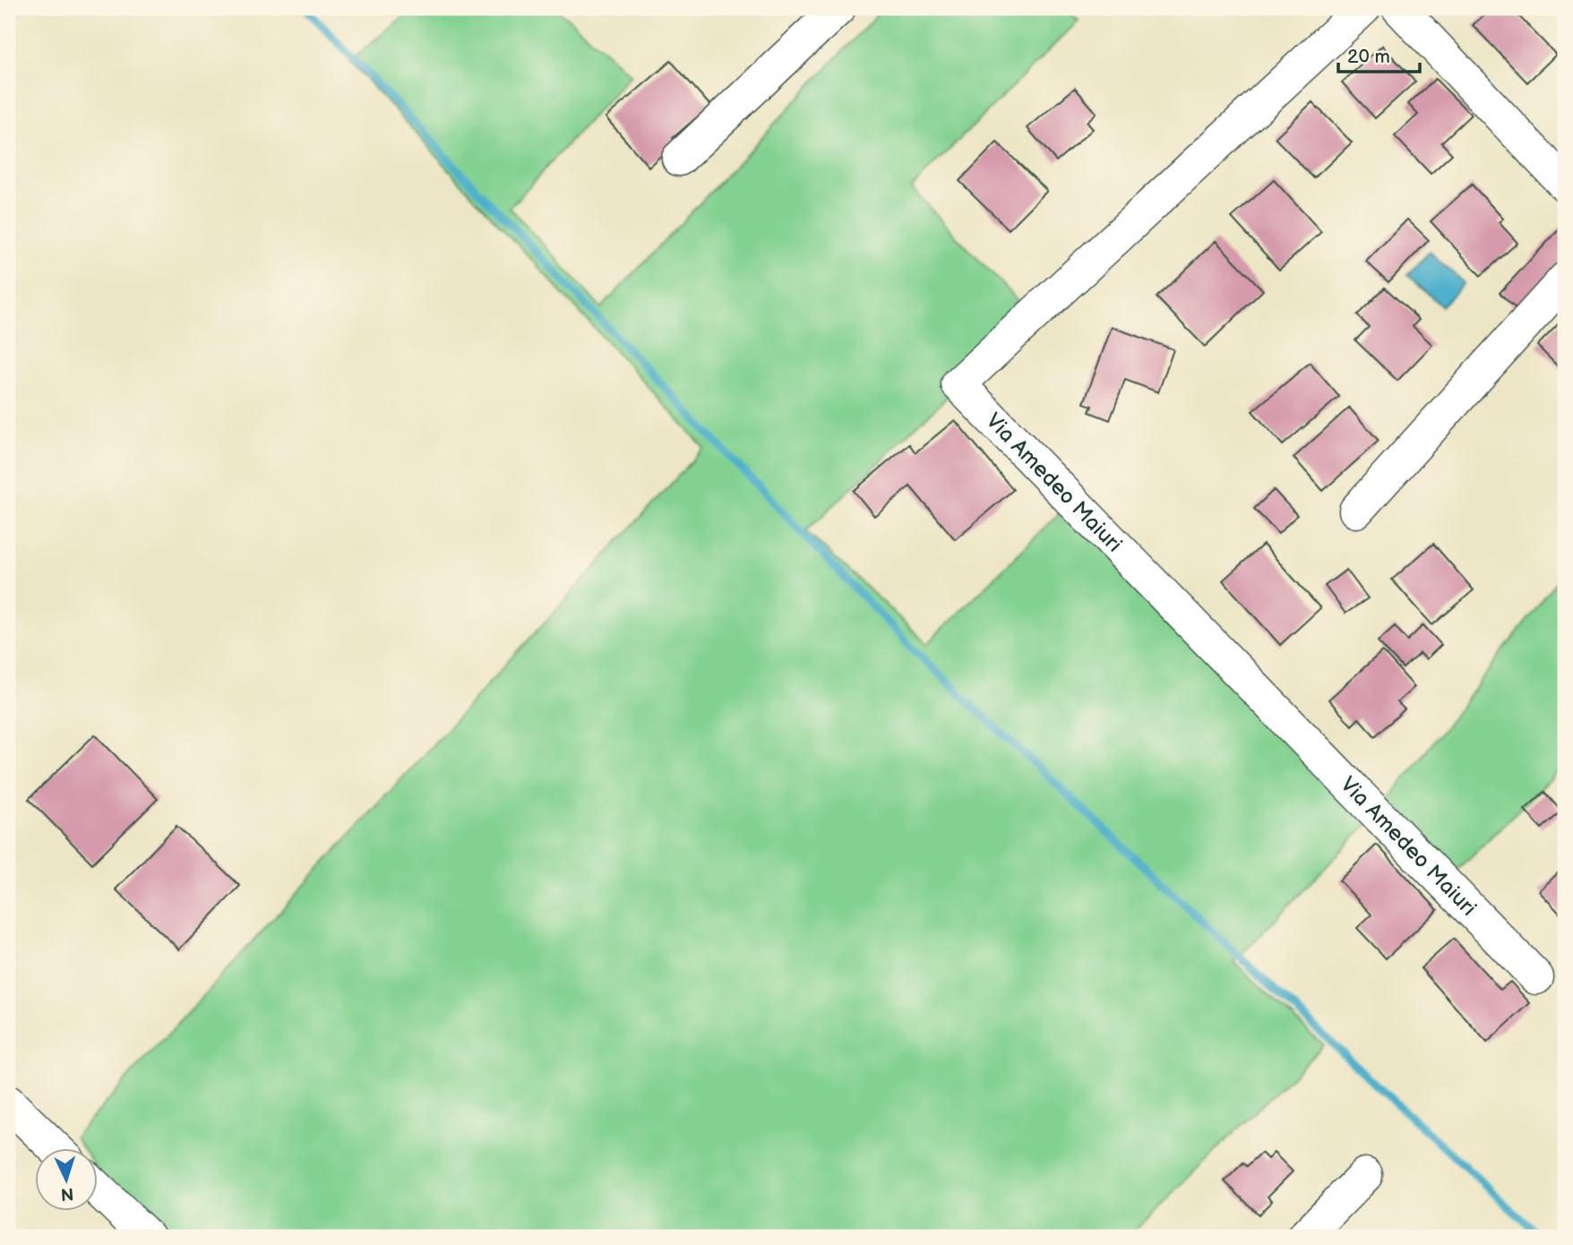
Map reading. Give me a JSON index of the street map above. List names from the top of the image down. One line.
{"streets":{"street":["Via Amedeo Maiuri"]},"scale_bar":"20 m","north":"bottom"}
